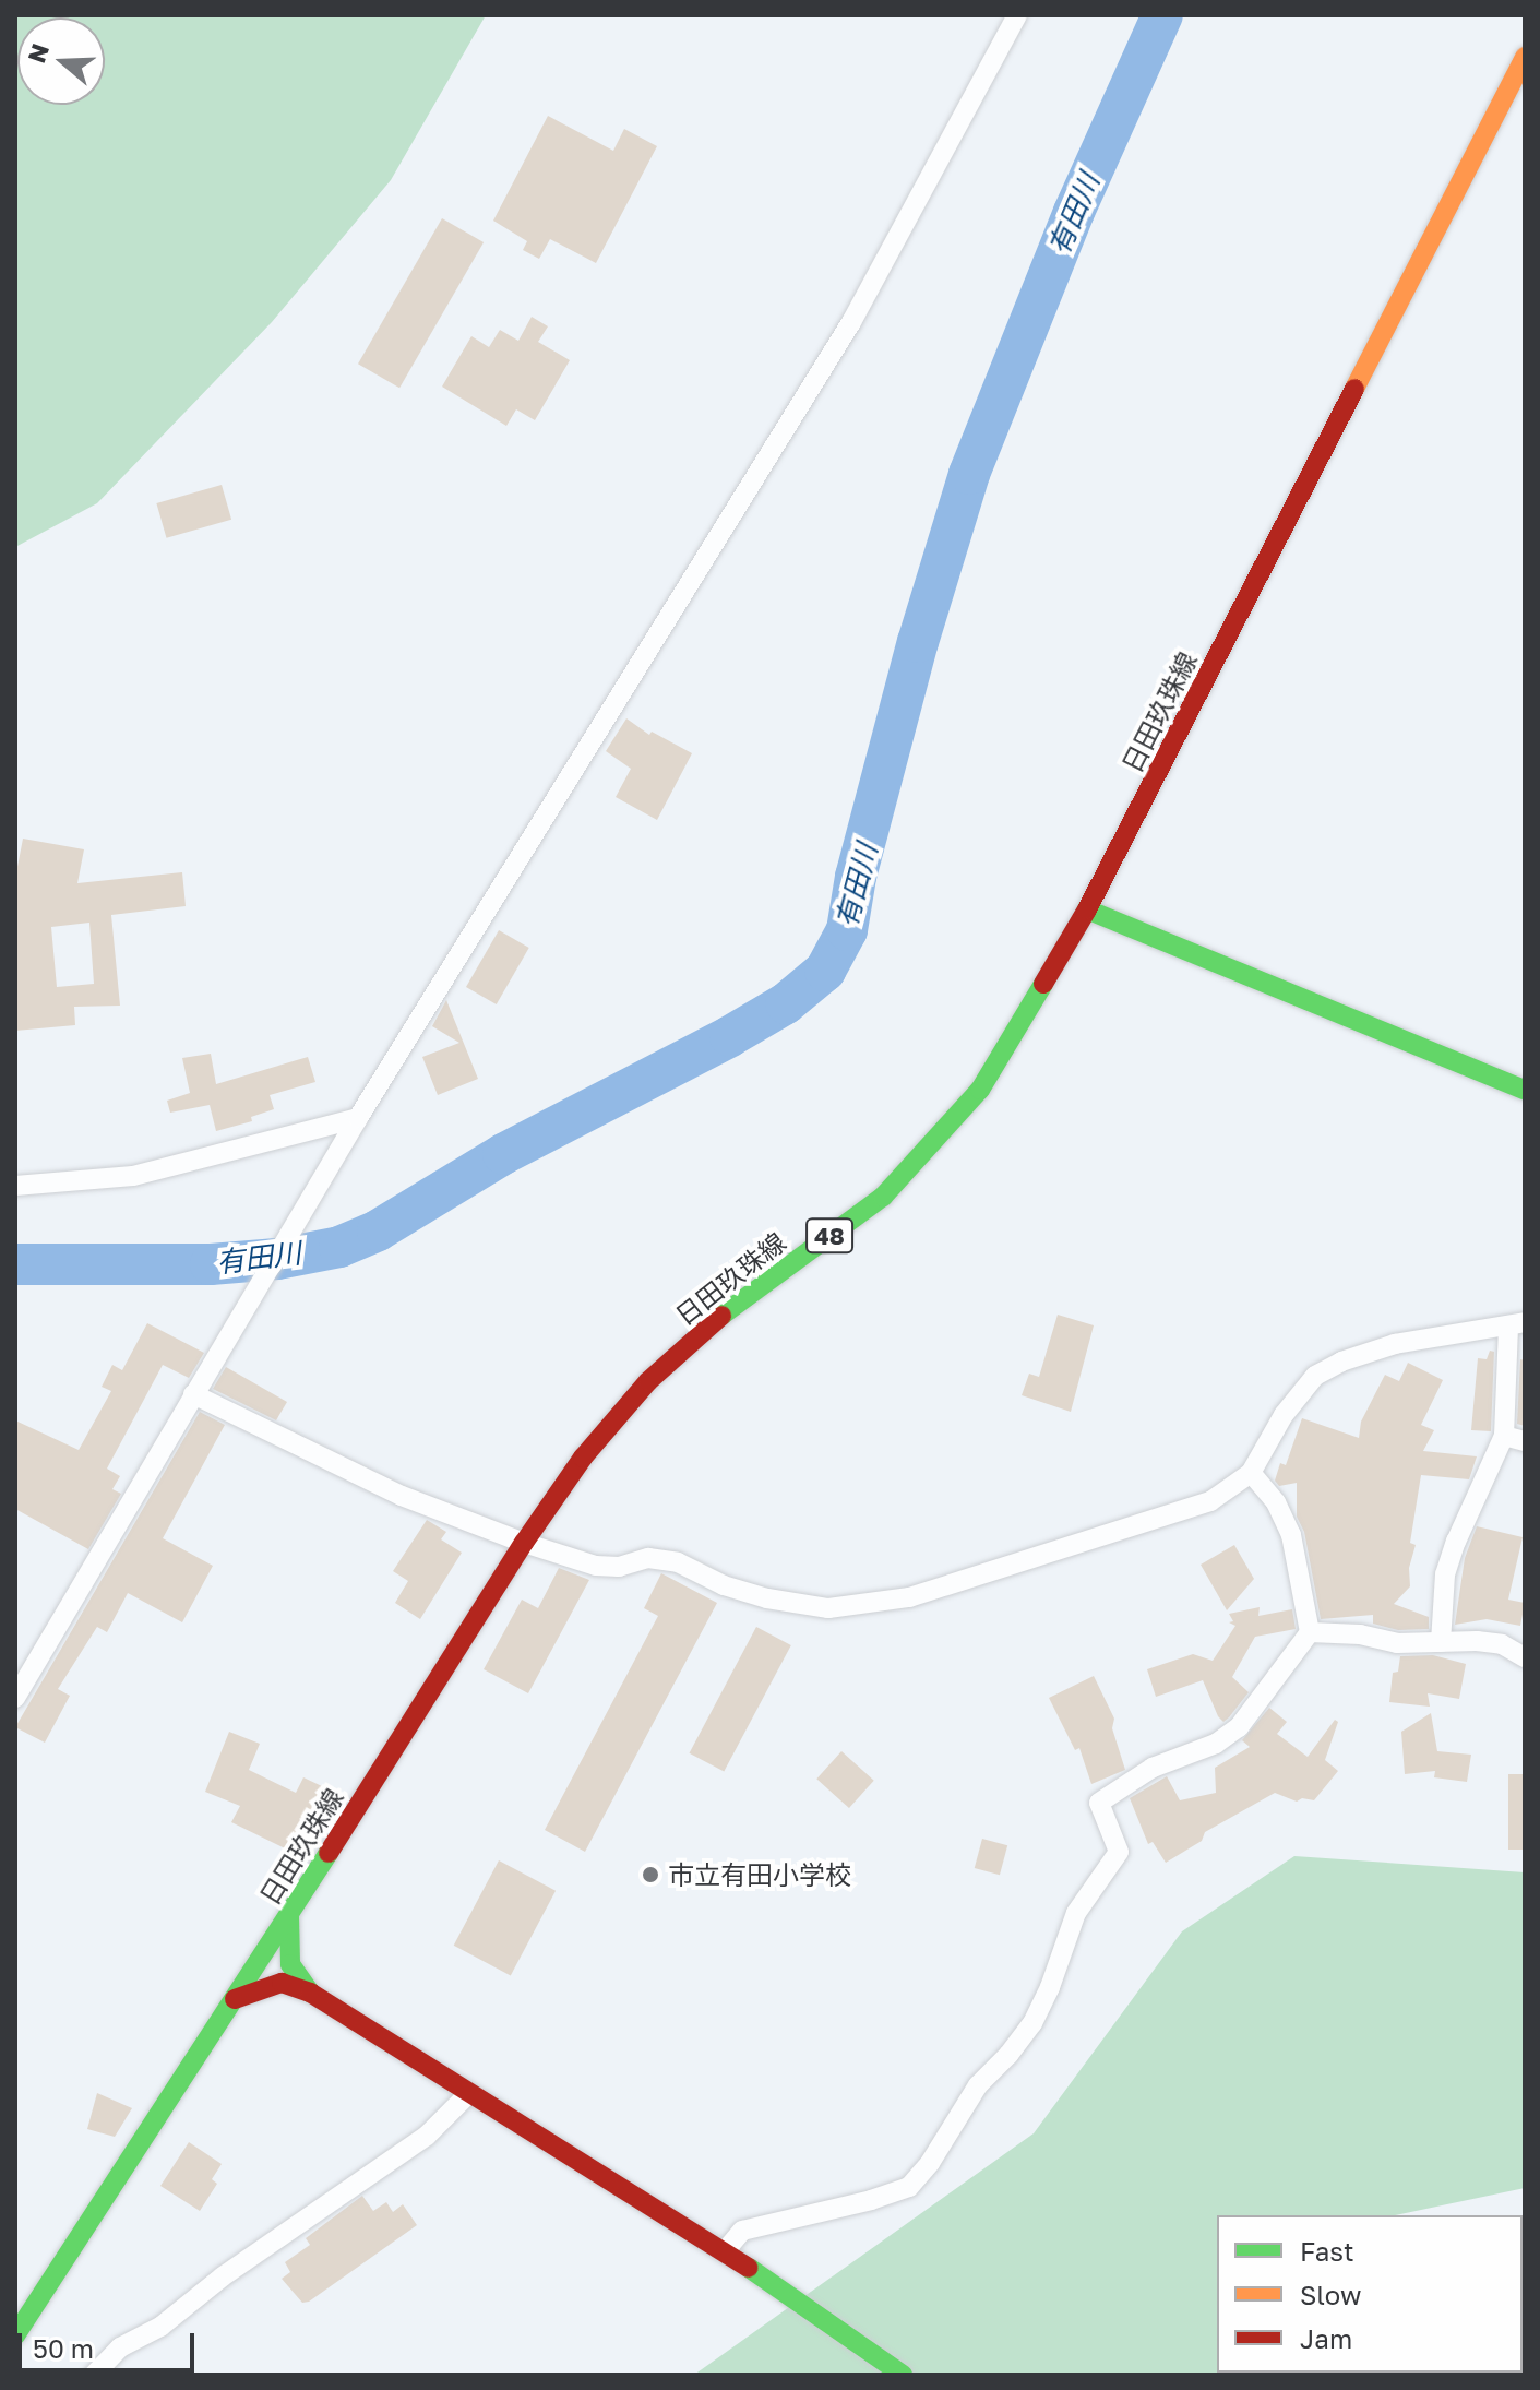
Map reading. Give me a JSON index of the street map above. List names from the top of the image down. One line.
{"streets":{"main road":["日田玖珠線","48"]},"water":["有田川"],"places":["市立有田小学校"],"legend":["Fast","Slow","Jam"],"scale_bar":"50 m","north":"left"}
